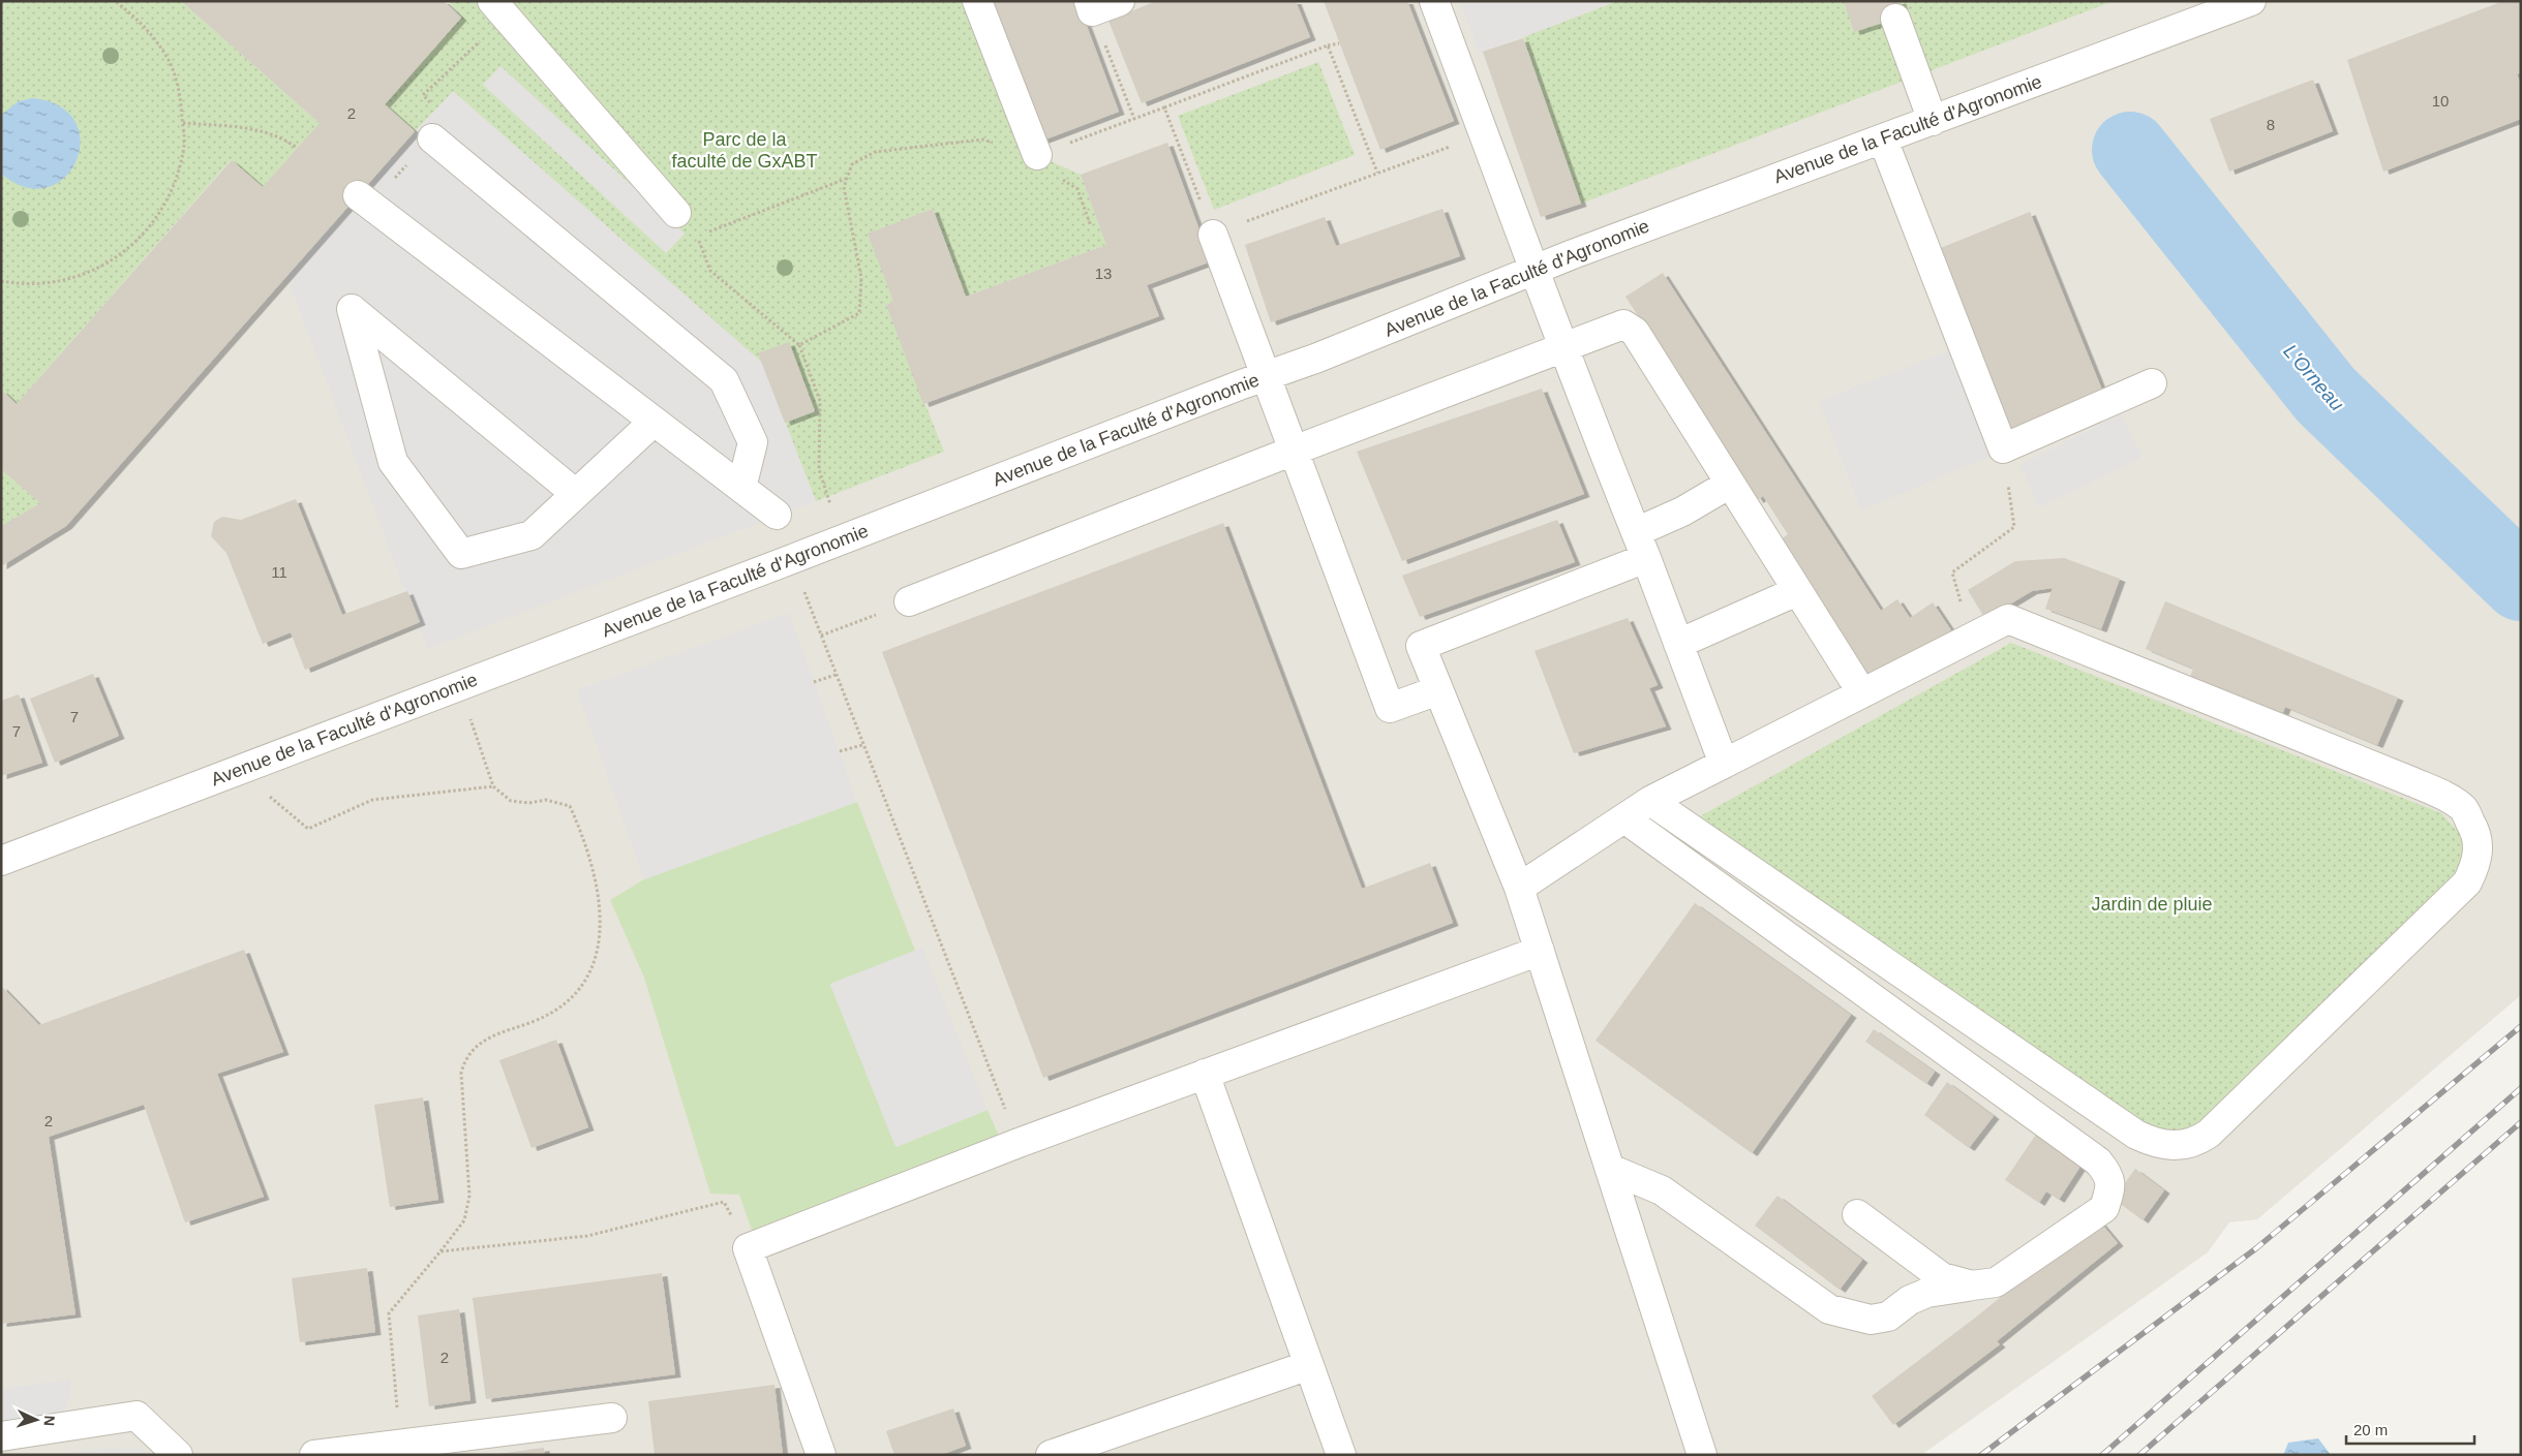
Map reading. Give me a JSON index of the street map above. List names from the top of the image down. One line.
{"streets":{"street":["Avenue de la Faculté d'Agronomie"]},"water":["L'Orneau"],"parks":["Parc de la faculté de GxABT","Jardin de pluie"],"house_numbers":["10","2","8","13","11","7","7","2","2"],"scale_bar":"20 m","north":"right"}
